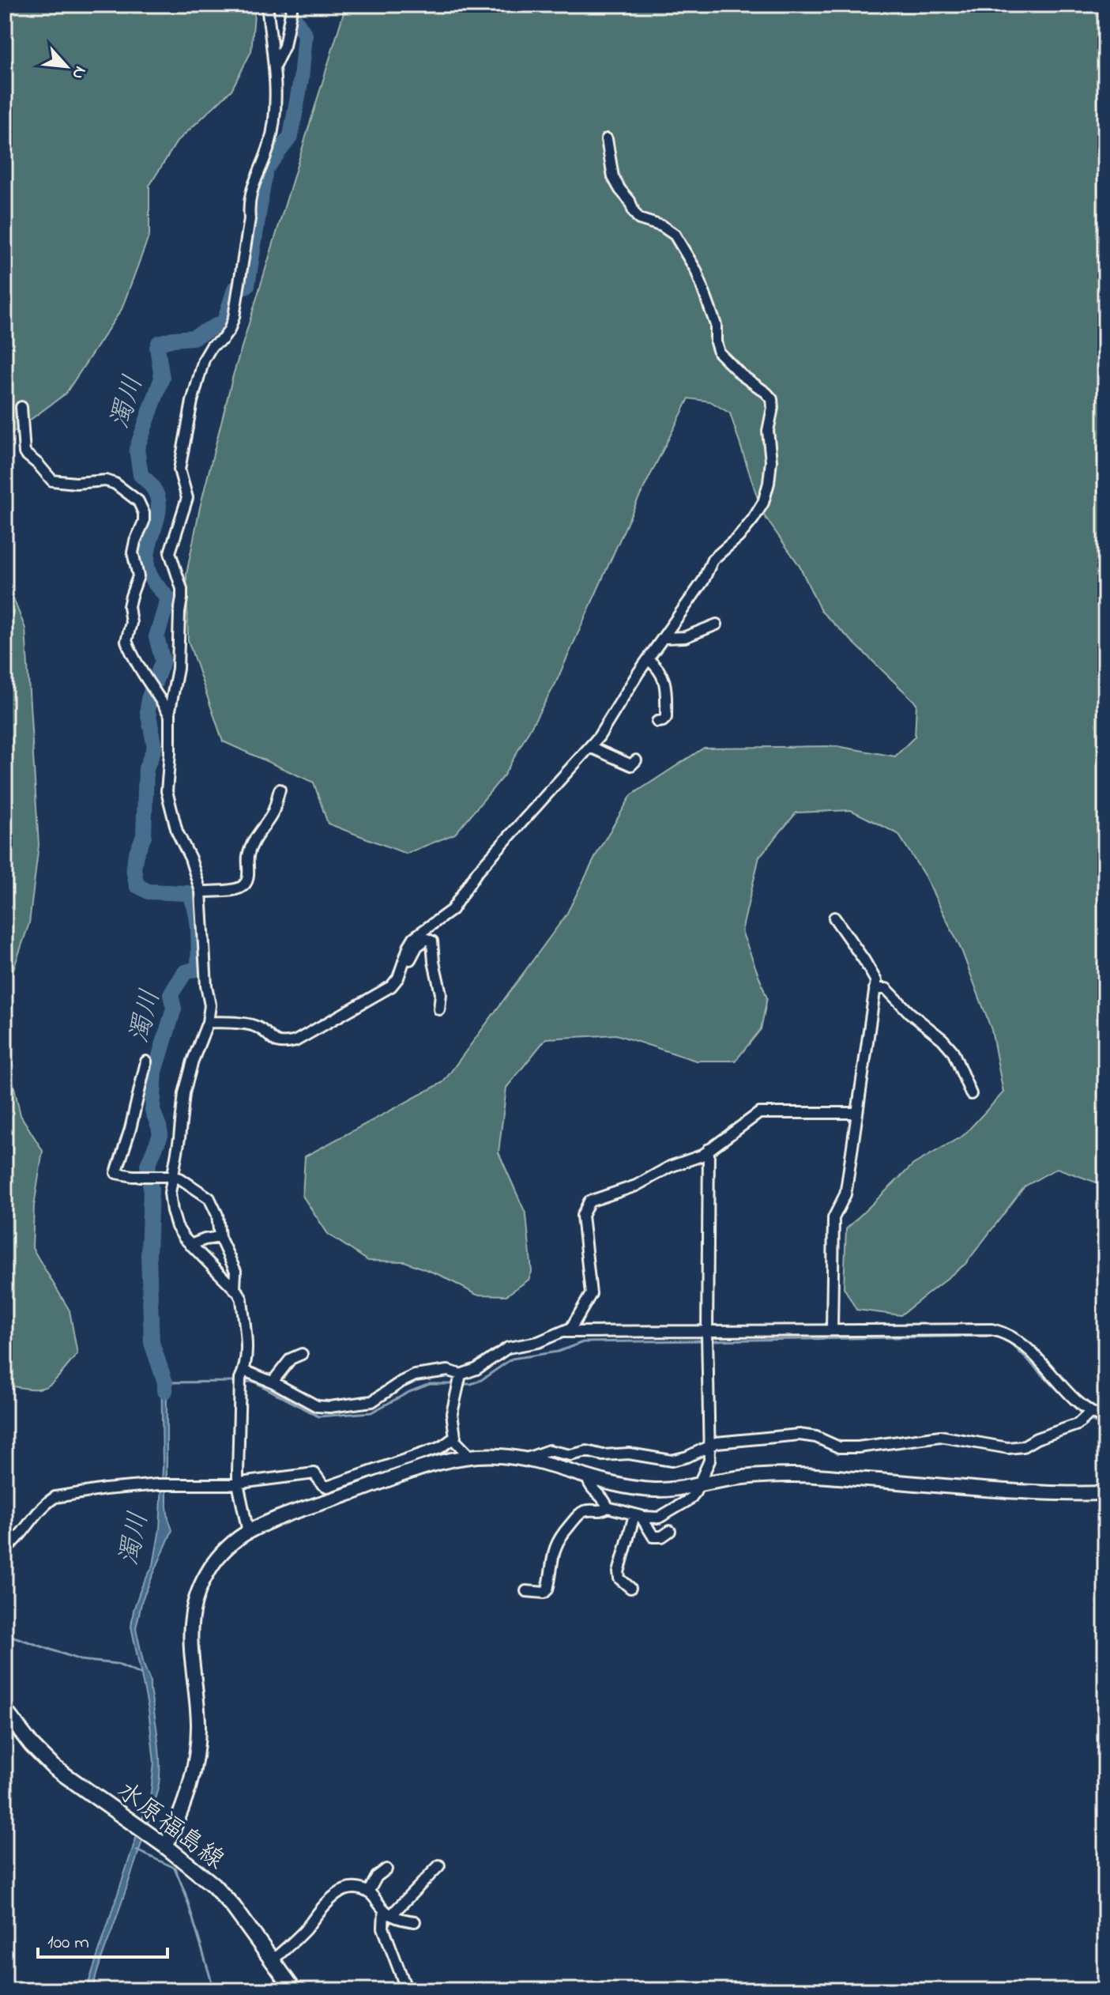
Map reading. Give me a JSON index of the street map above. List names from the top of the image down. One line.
{"streets":{"main road":["水原福島線"]},"water":["濁川"],"scale_bar":"100 m","north":"bottom right"}
